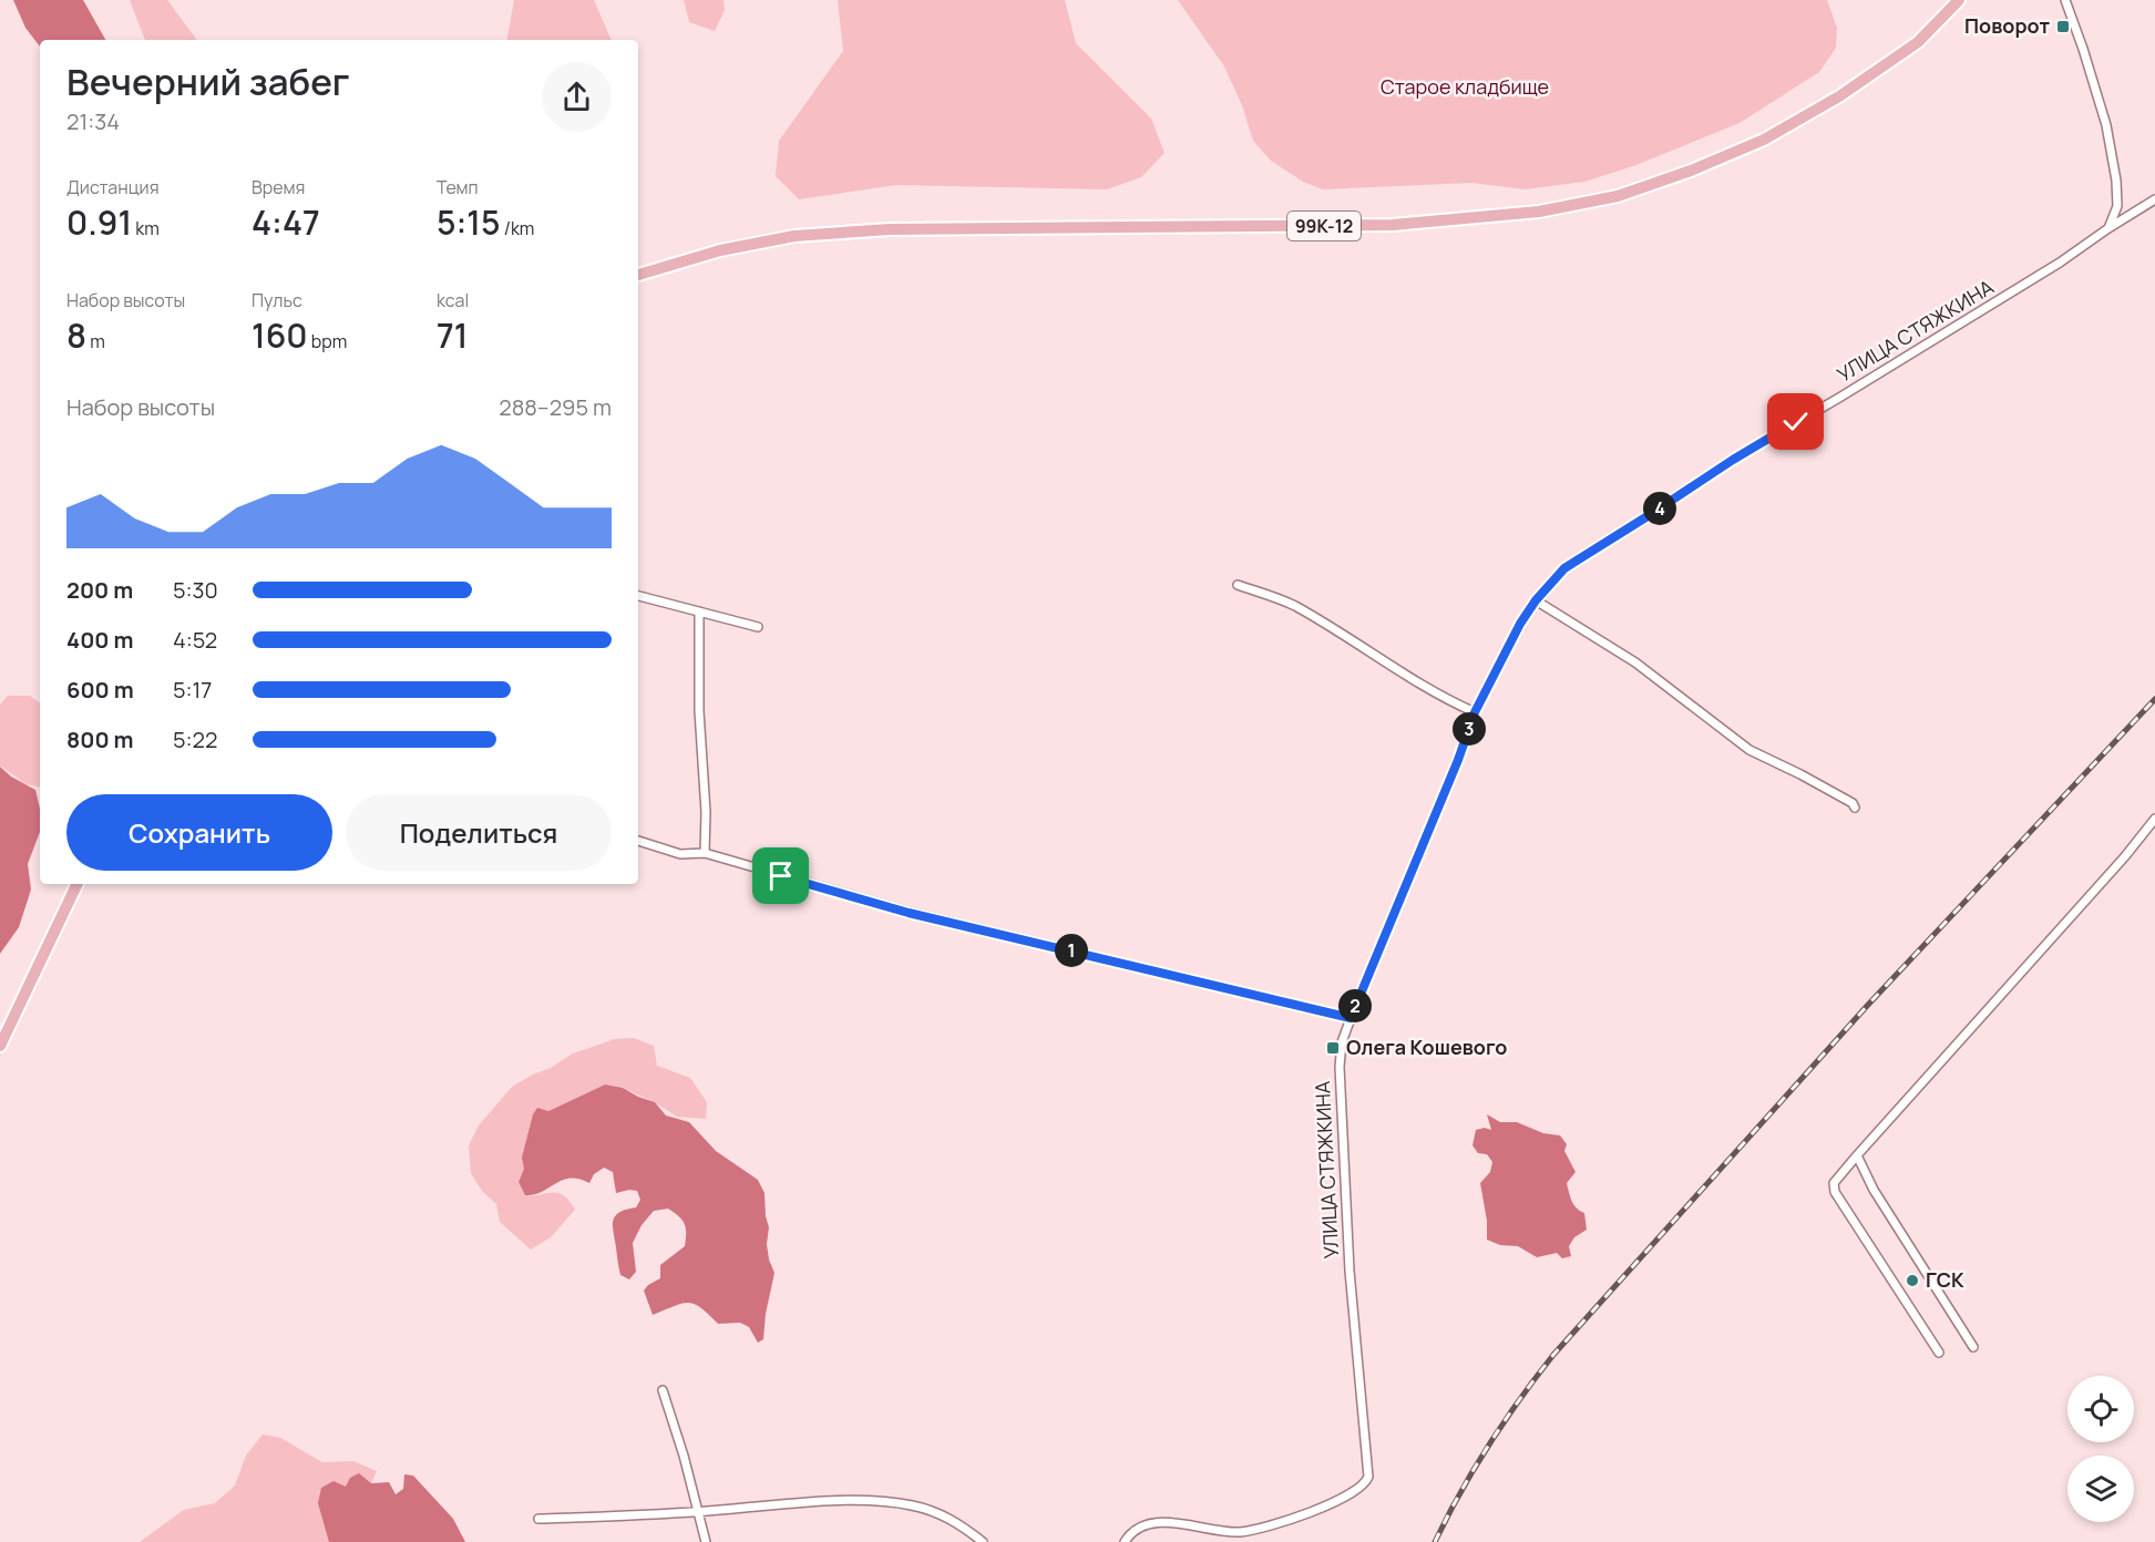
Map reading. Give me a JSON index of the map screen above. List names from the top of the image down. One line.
{"streets":{"main road":["99К-12"],"street":["УЛИЦА СТЯЖКИНА"]},"parks":["Старое кладбище"],"places":{"transit":["Поворот","Олега Кошевого"],"other":["ГСК"]},"page":{"heading":["Вечерний забег","21:34"],"stats":[["Дистанция","0.91 km"],["Время","4:47"],["Темп","5:15 /km"],["Набор высоты","8 m"],["Пульс","160 bpm"],["kcal","71"]],"chart":["Набор высоты","288–295 m"],"pins":["4","3","1","2"],"list":[{"name":"200 m","note":"5:30"},{"name":"400 m","note":"4:52"},{"name":"600 m","note":"5:17"},{"name":"800 m","note":"5:22"}],"buttons":["Сохранить","Поделиться"]}}
